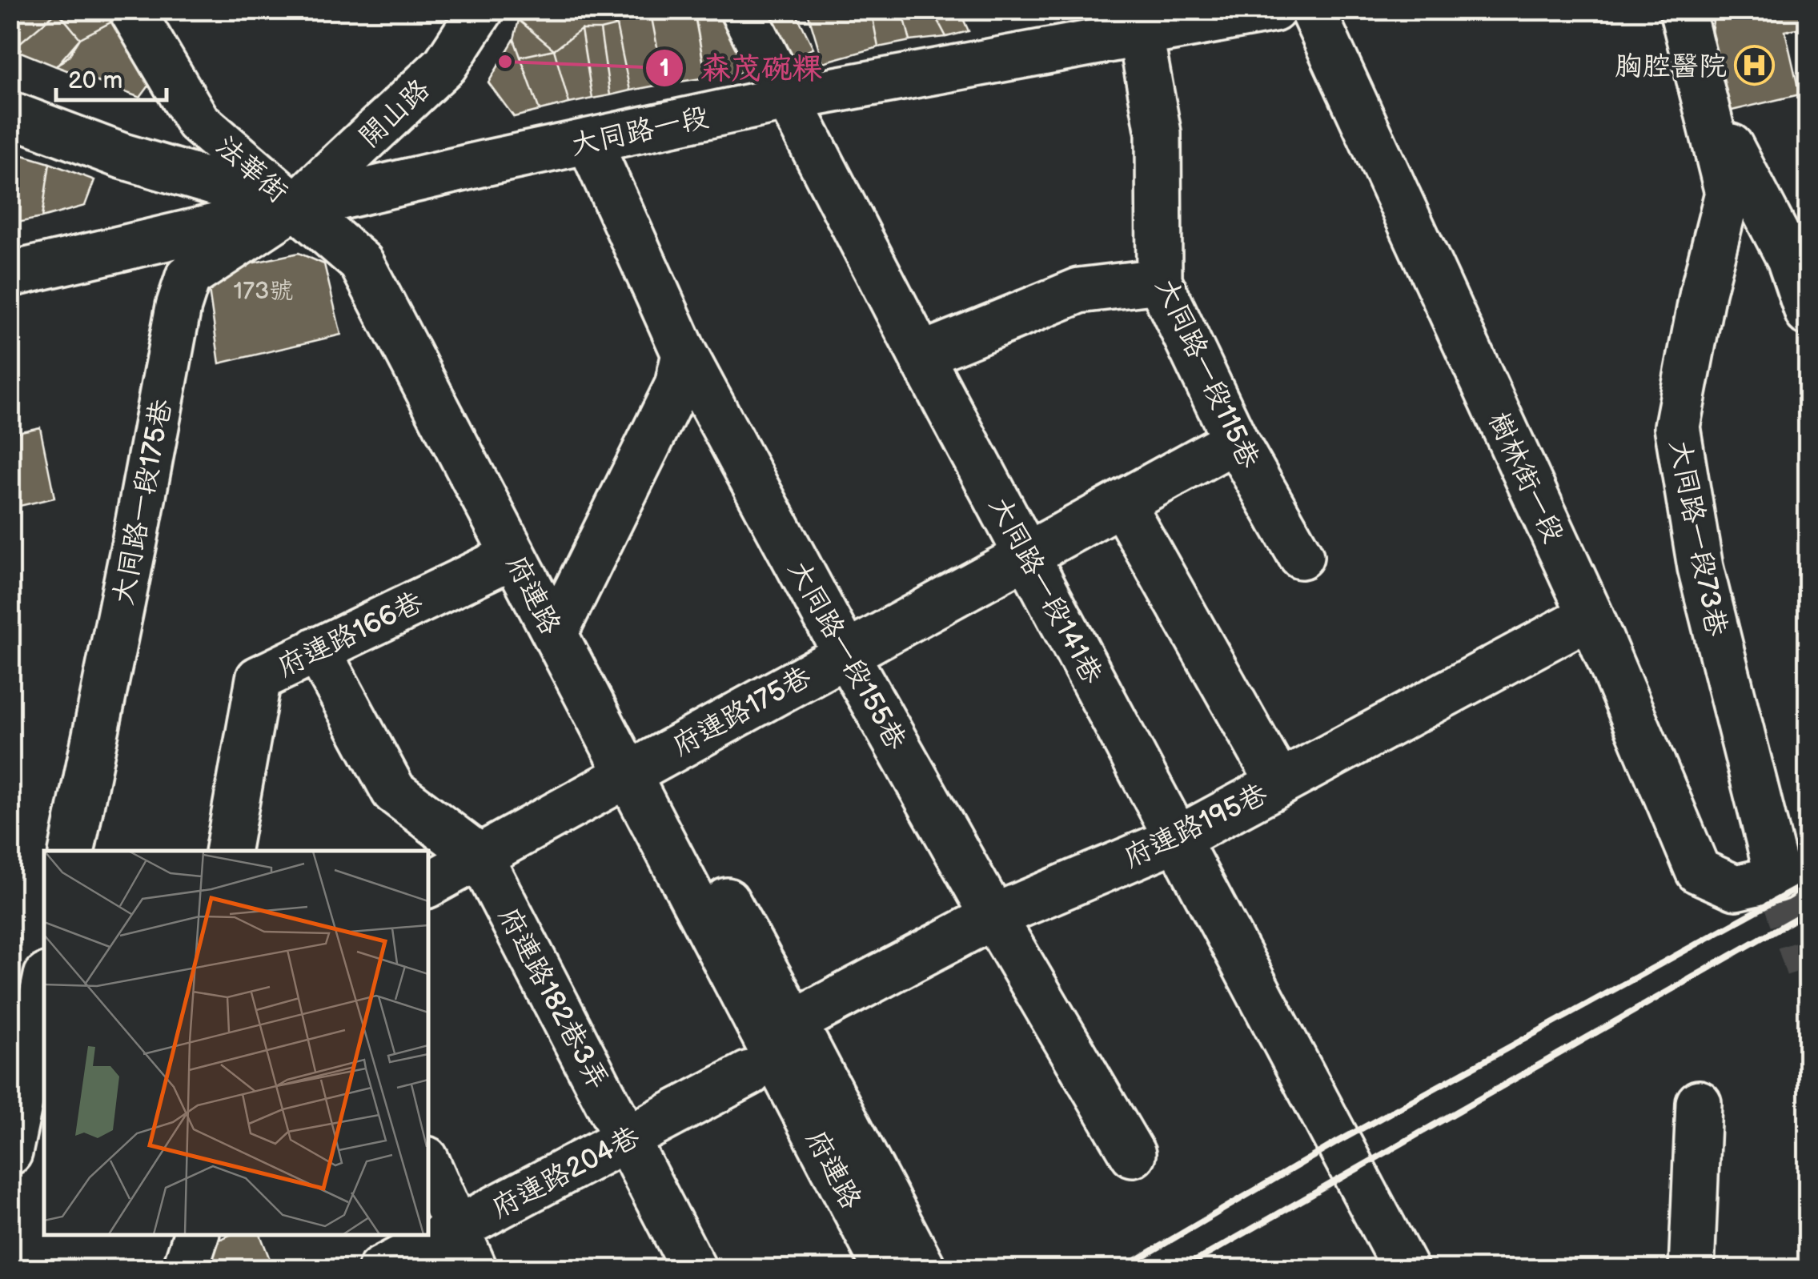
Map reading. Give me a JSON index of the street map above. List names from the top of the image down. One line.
{"streets":{"street":["開山路","大同路一段","法華街","大同路一段115巷","樹林街一段","大同路一段175巷","大同路一段73巷","大同路一段141巷","府連路","府連路166巷","大同路一段155巷","府連路175巷","府連路195巷","府連路182巷3弄","府連路204巷"]},"crossings":[["開山路","大同路一段"],["開山路","法華街"],["開山路","大同路一段175巷"],["開山路","府連路"],["大同路一段","法華街"],["大同路一段","大同路一段115巷"],["大同路一段","大同路一段175巷"],["大同路一段","大同路一段141巷"],["大同路一段","府連路"],["大同路一段","大同路一段155巷"],["法華街","大同路一段175巷"],["法華街","府連路"],["大同路一段115巷","府連路175巷"],["樹林街一段","大同路一段73巷"],["樹林街一段","府連路195巷"],["大同路一段175巷","府連路"],["大同路一段141巷","府連路175巷"],["大同路一段141巷","府連路195巷"],["府連路","府連路166巷"],["府連路","府連路175巷"],["大同路一段155巷","府連路175巷"],["大同路一段155巷","府連路195巷"],["府連路175巷","府連路182巷3弄"],["府連路182巷3弄","府連路204巷"]],"places":{"other":["森茂碗粿"],"hospital":["胸腔醫院"]},"house_numbers":["173號"],"scale_bar":"20 m"}
